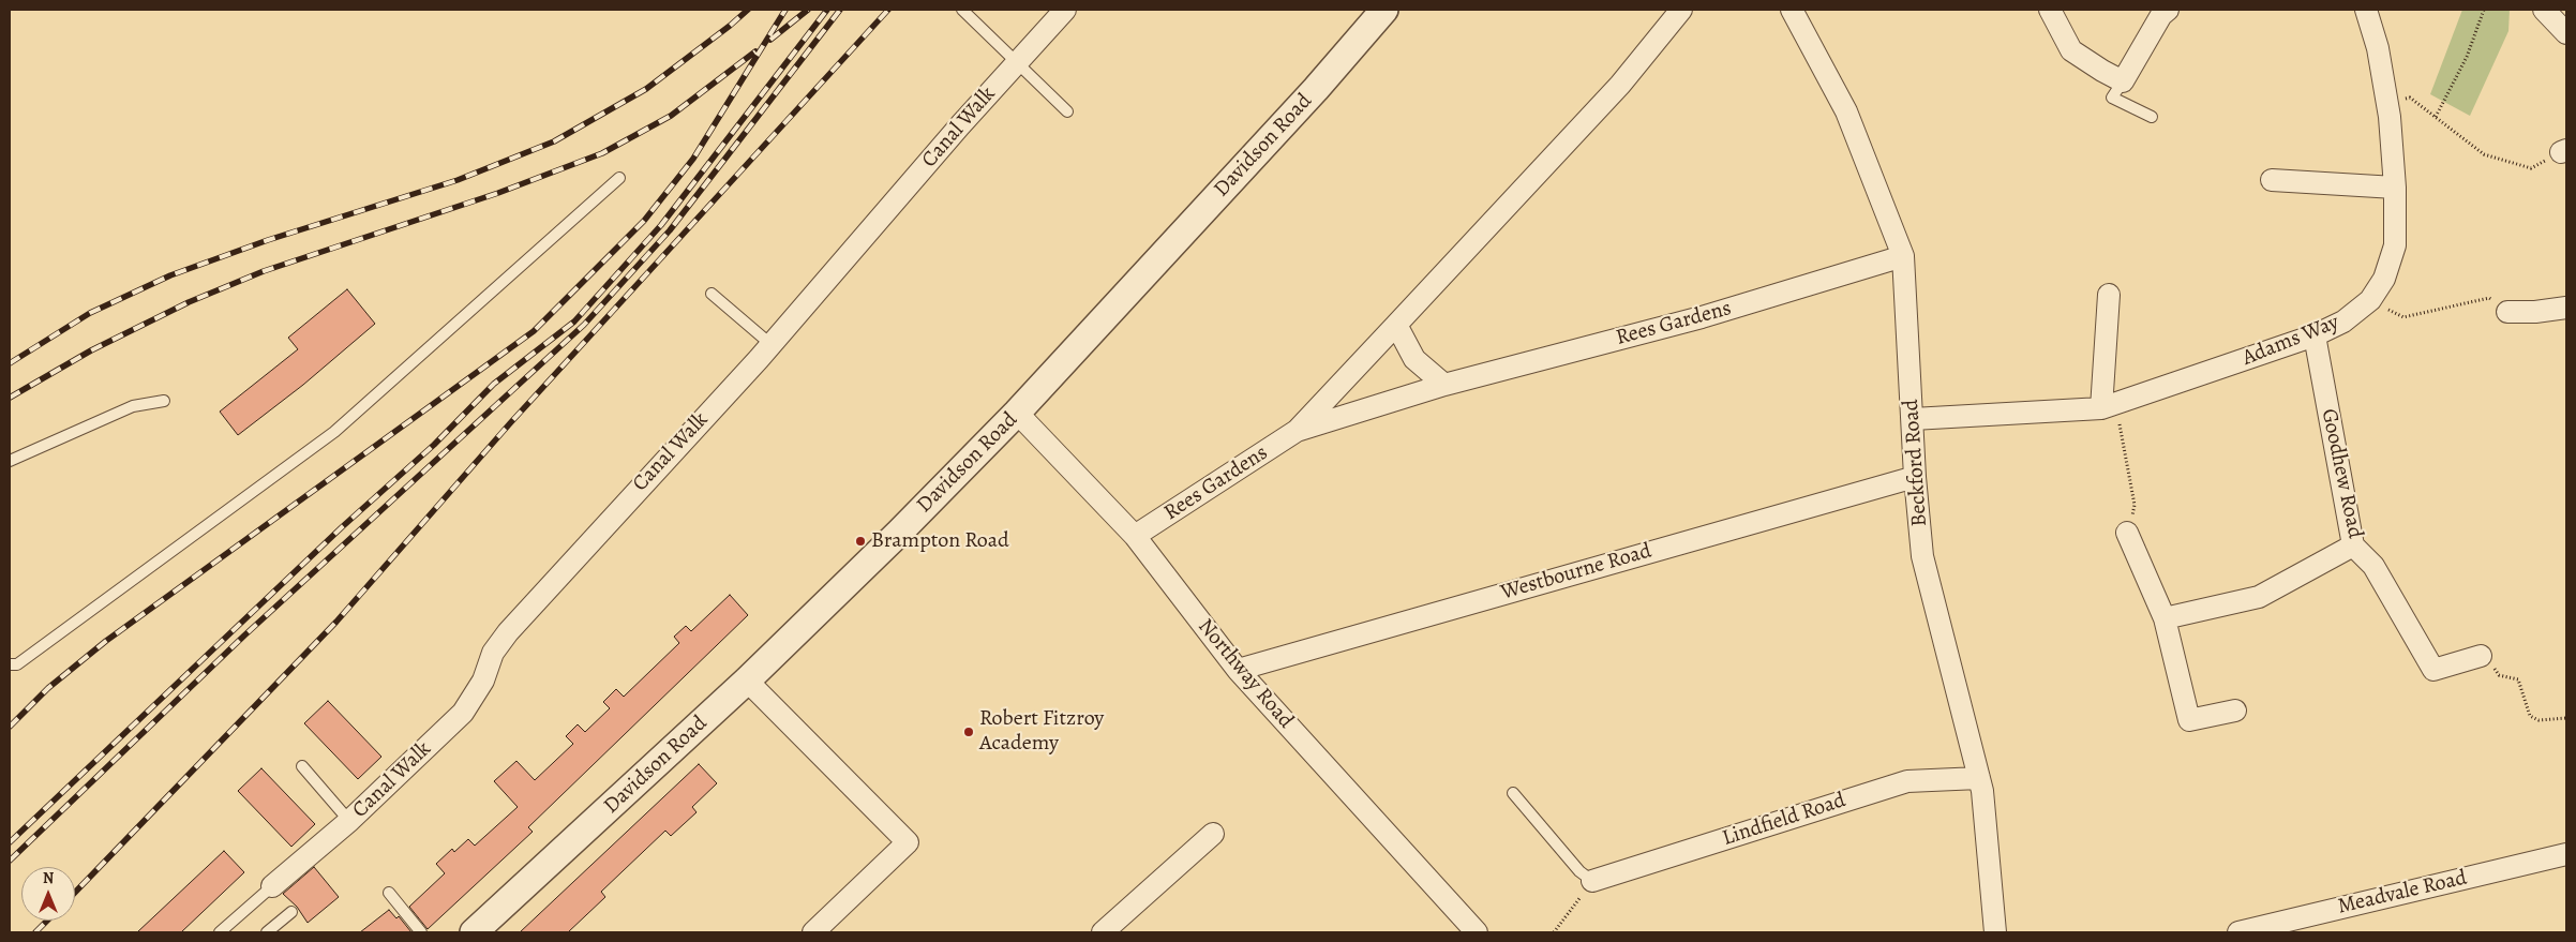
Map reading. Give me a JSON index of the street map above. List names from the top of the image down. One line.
{"streets":{"street":["Canal Walk","Davidson Road","Rees Gardens","Adams Way","Beckford Road","Goodhew Road","Westbourne Road","Northway Road","Lindfield Road","Meadvale Road"]},"crossings":[["Davidson Road","Northway Road"],["Rees Gardens","Beckford Road"],["Rees Gardens","Northway Road"],["Adams Way","Beckford Road"],["Adams Way","Goodhew Road"],["Beckford Road","Westbourne Road"],["Beckford Road","Lindfield Road"],["Westbourne Road","Northway Road"]],"places":["Brampton Road","Robert Fitzroy Academy"],"north":"top"}
